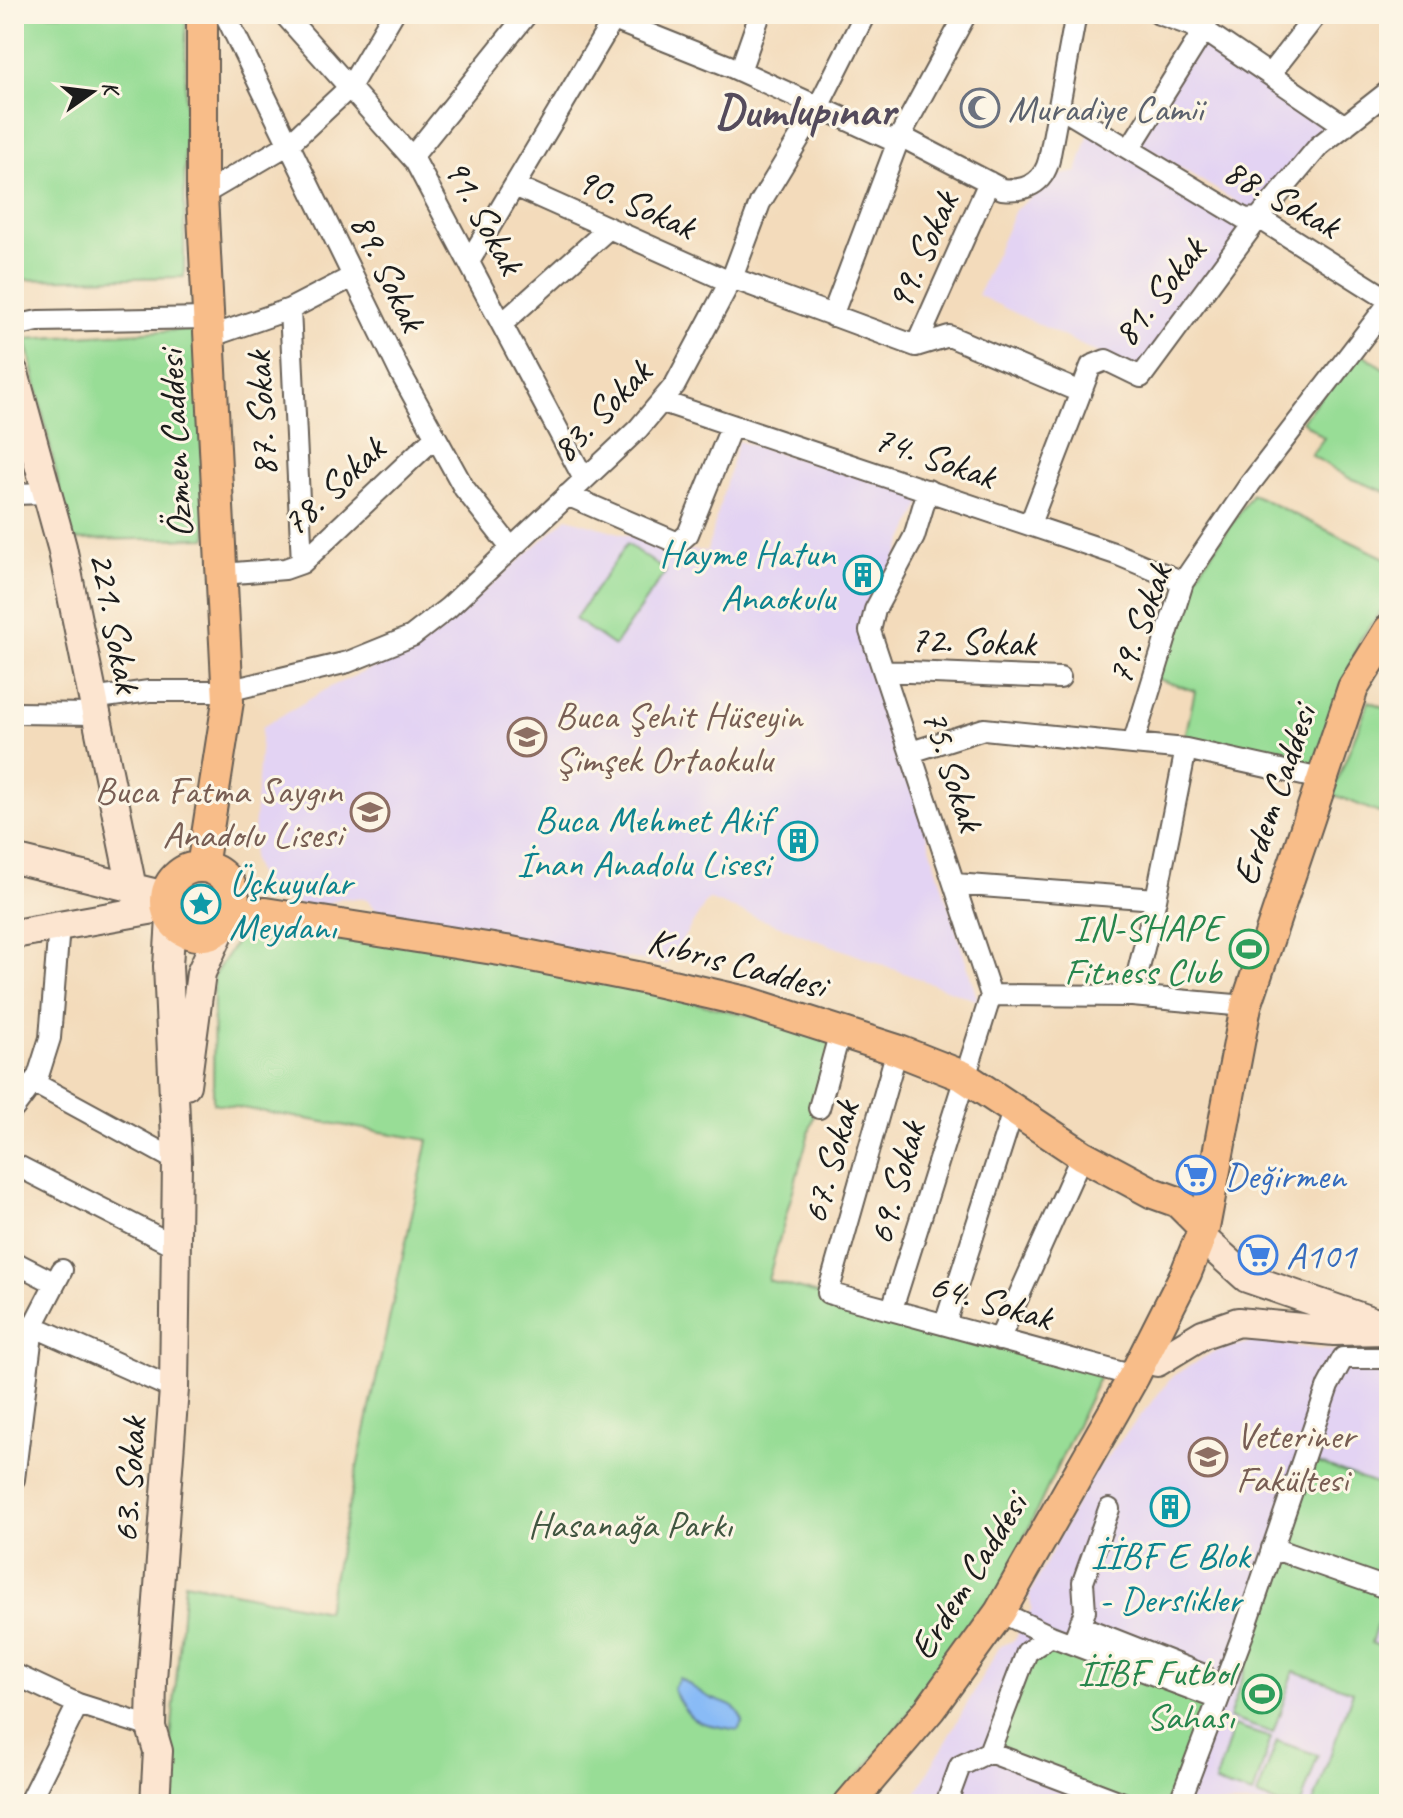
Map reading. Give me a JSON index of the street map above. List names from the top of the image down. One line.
{"streets":{"main road":["Özmen Caddesi","221. Sokak","Erdem Caddesi","Kıbrıs Caddesi","63. Sokak"],"street":["88. Sokak","90. Sokak","91. Sokak","99. Sokak","89. Sokak","81. Sokak","83. Sokak","87. Sokak","74. Sokak","78. Sokak","79. Sokak","72. Sokak","75. Sokak","67. Sokak","69. Sokak","64. Sokak"]},"crossings":[["88. Sokak","81. Sokak"],["88. Sokak","79. Sokak"],["90. Sokak","99. Sokak"],["90. Sokak","83. Sokak"],["91. Sokak","83. Sokak"],["89. Sokak","83. Sokak"],["89. Sokak","78. Sokak"],["81. Sokak","74. Sokak"],["83. Sokak","Özmen Caddesi"],["83. Sokak","74. Sokak"],["83. Sokak","221. Sokak"],["87. Sokak","78. Sokak"],["Özmen Caddesi","78. Sokak"],["Özmen Caddesi","Kıbrıs Caddesi"],["Özmen Caddesi","63. Sokak"],["74. Sokak","79. Sokak"],["74. Sokak","75. Sokak"],["79. Sokak","Erdem Caddesi"],["72. Sokak","75. Sokak"],["Erdem Caddesi","Kıbrıs Caddesi"],["Erdem Caddesi","64. Sokak"],["Kıbrıs Caddesi","67. Sokak"],["Kıbrıs Caddesi","69. Sokak"],["Kıbrıs Caddesi","63. Sokak"],["67. Sokak","64. Sokak"],["69. Sokak","64. Sokak"]],"districts":["Dumlupınar"],"parks":["Hasanağa Parkı"],"places":{"mosque":["Muradiye Camii"],"building":["Hayme Hatun Anaokulu","Buca Mehmet Akif İnan Anadolu Lisesi","İİBF E Blok - Derslikler"],"school or university":["Buca Şehit Hüseyin Şimşek Ortaokulu","Buca Fatma Saygın Anadolu Lisesi","Veteriner Fakültesi"],"place":["Üçkuyular Meydanı"],"sports":["IN-SHAPE Fitness Club","İİBF Futbol Sahası"],"supermarket":["Değirmen","A101"]},"north":"right"}
